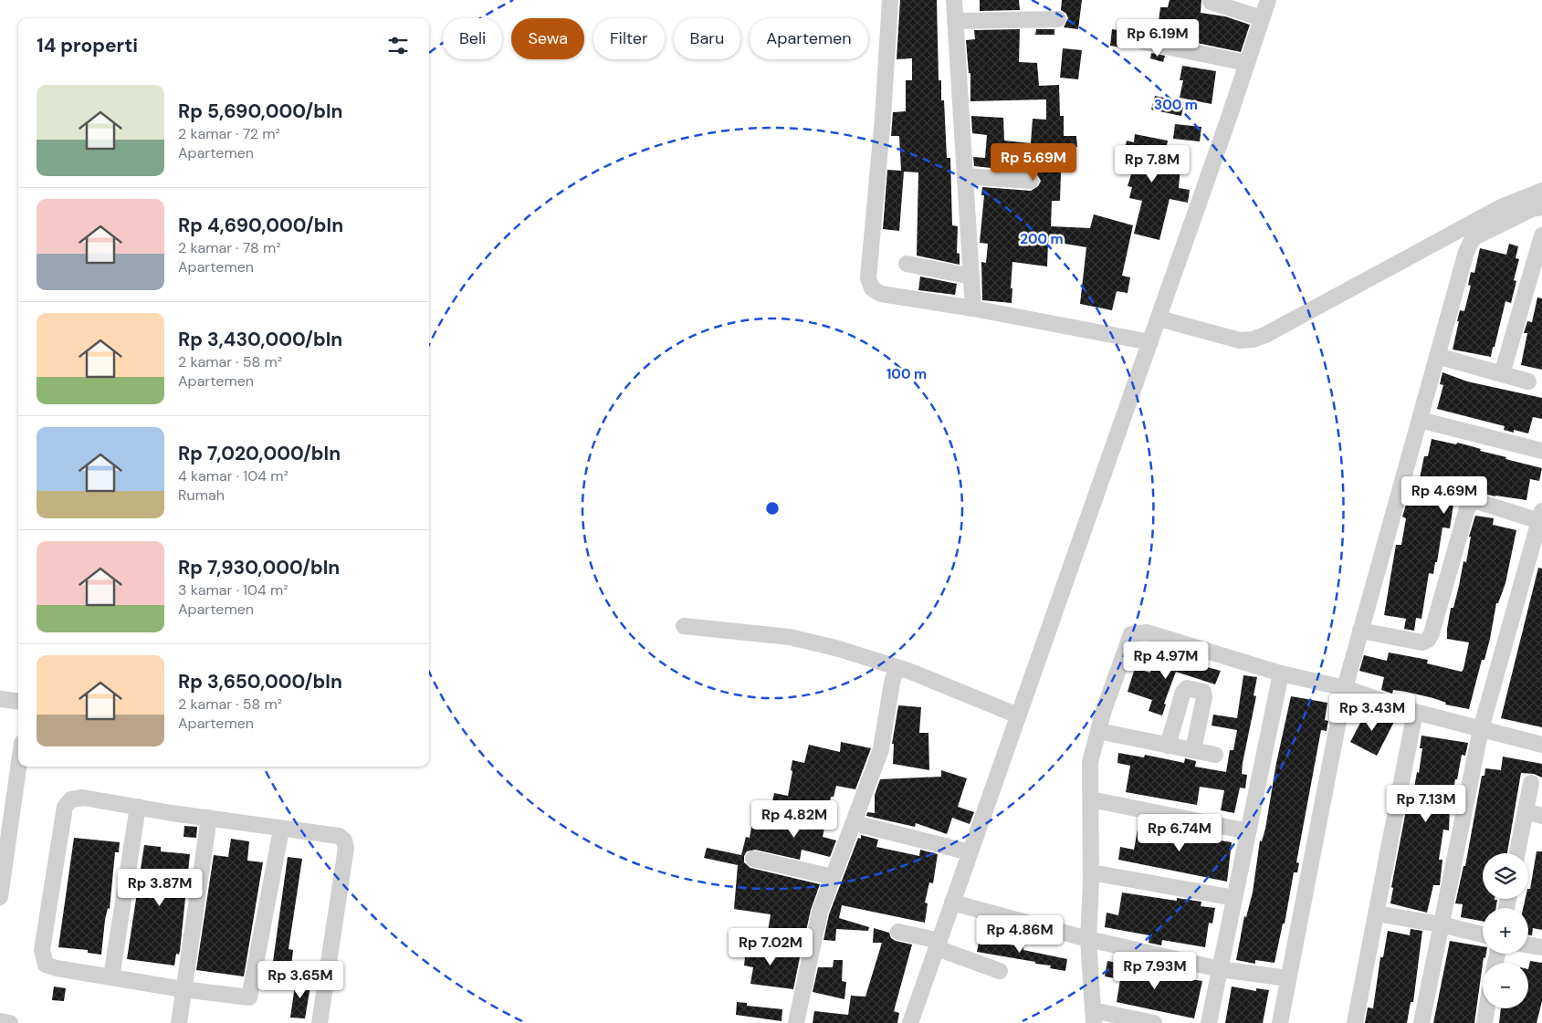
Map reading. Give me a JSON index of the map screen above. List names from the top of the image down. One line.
{"page":{"chip":["Beli","Sewa","Filter","Baru","Apartemen"],"heading":"14 properti","price":["Rp 6.19M","Rp 5.69M","Rp 7.8M","Rp 4.69M","Rp 4.97M","Rp 3.43M","Rp 7.13M","Rp 4.82M","Rp 6.74M","Rp 3.87M","Rp 4.86M","Rp 7.02M","Rp 7.93M","Rp 3.65M"],"list":[{"name":"Rp 5,690,000/bln","note":"2 kamar · 72 m² · Apartemen"},{"name":"Rp 4,690,000/bln","note":"2 kamar · 78 m² · Apartemen"},{"name":"Rp 3,430,000/bln","note":"2 kamar · 58 m² · Apartemen"},{"name":"Rp 7,020,000/bln","note":"4 kamar · 104 m² · Rumah"},{"name":"Rp 7,930,000/bln","note":"3 kamar · 104 m² · Apartemen"},{"name":"Rp 3,650,000/bln","note":"2 kamar · 58 m² · Apartemen"}],"map_buttons":["+","−"]},"rings":["300 m","200 m","100 m"]}
